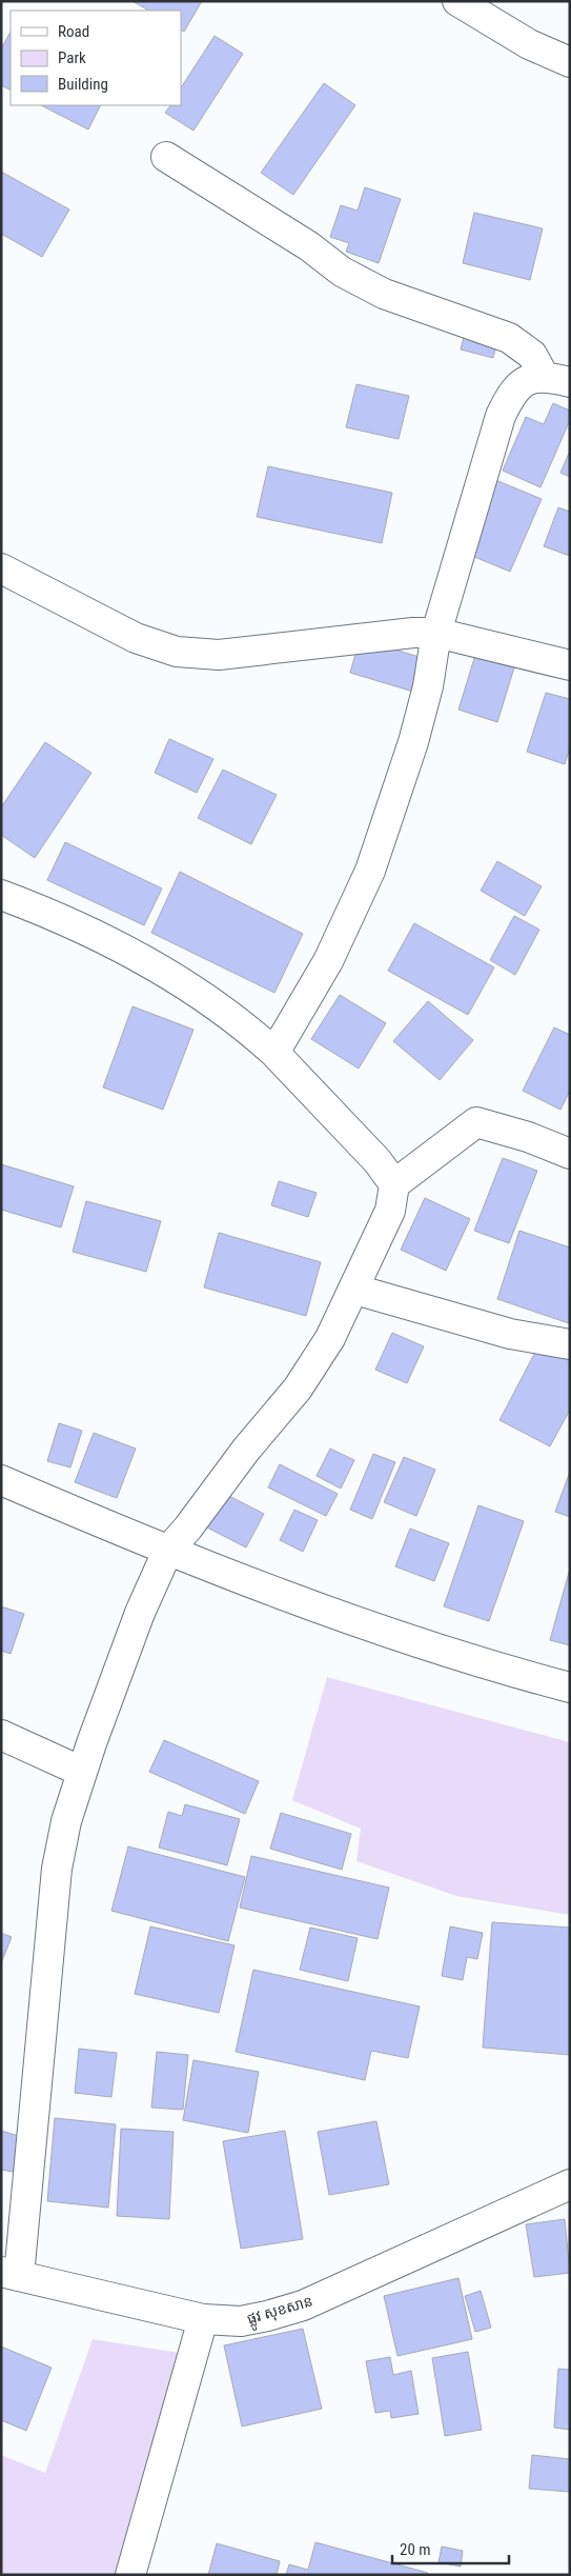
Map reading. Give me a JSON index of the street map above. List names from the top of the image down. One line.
{"streets":{"street":["ផ្លូវ សុខសាន"]},"legend":["Road","Park","Building"],"scale_bar":"20 m"}
